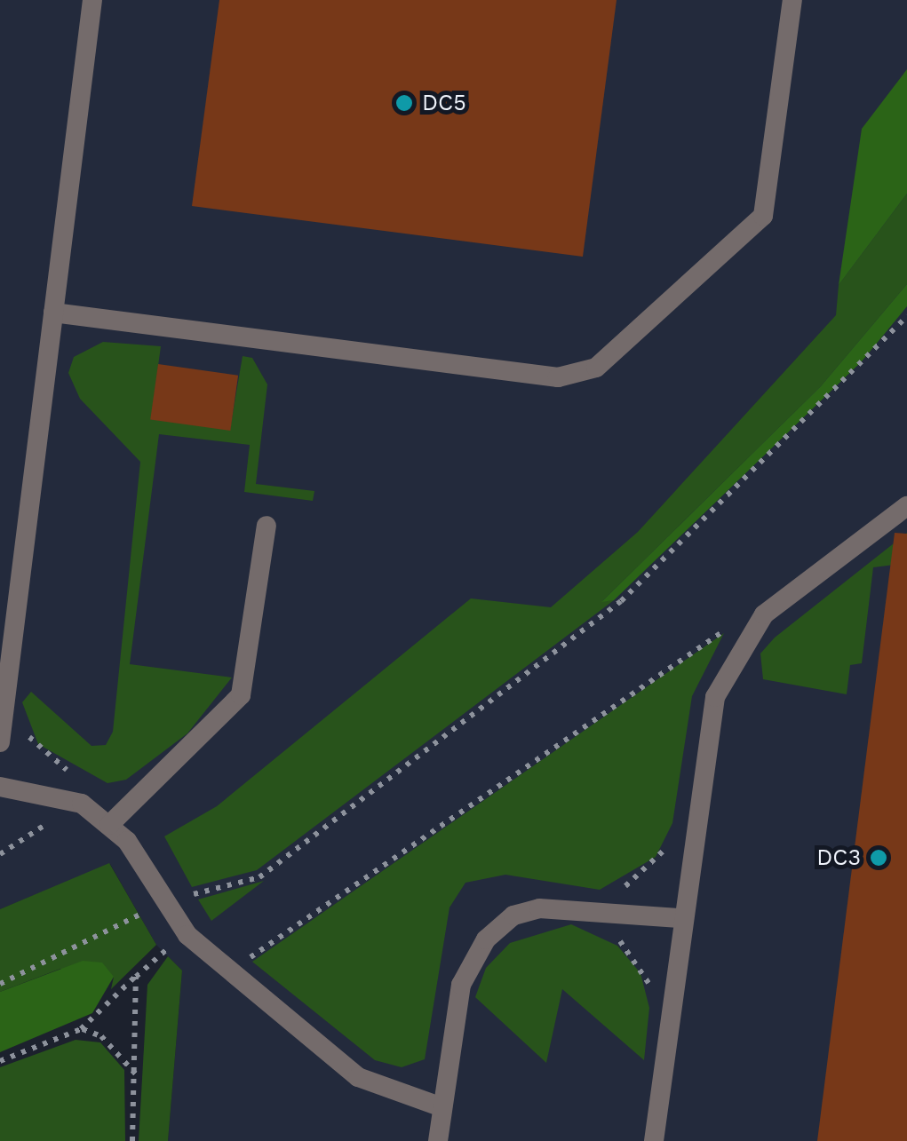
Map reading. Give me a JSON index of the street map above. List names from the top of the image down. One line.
{"places":["DC5","DC3"]}
